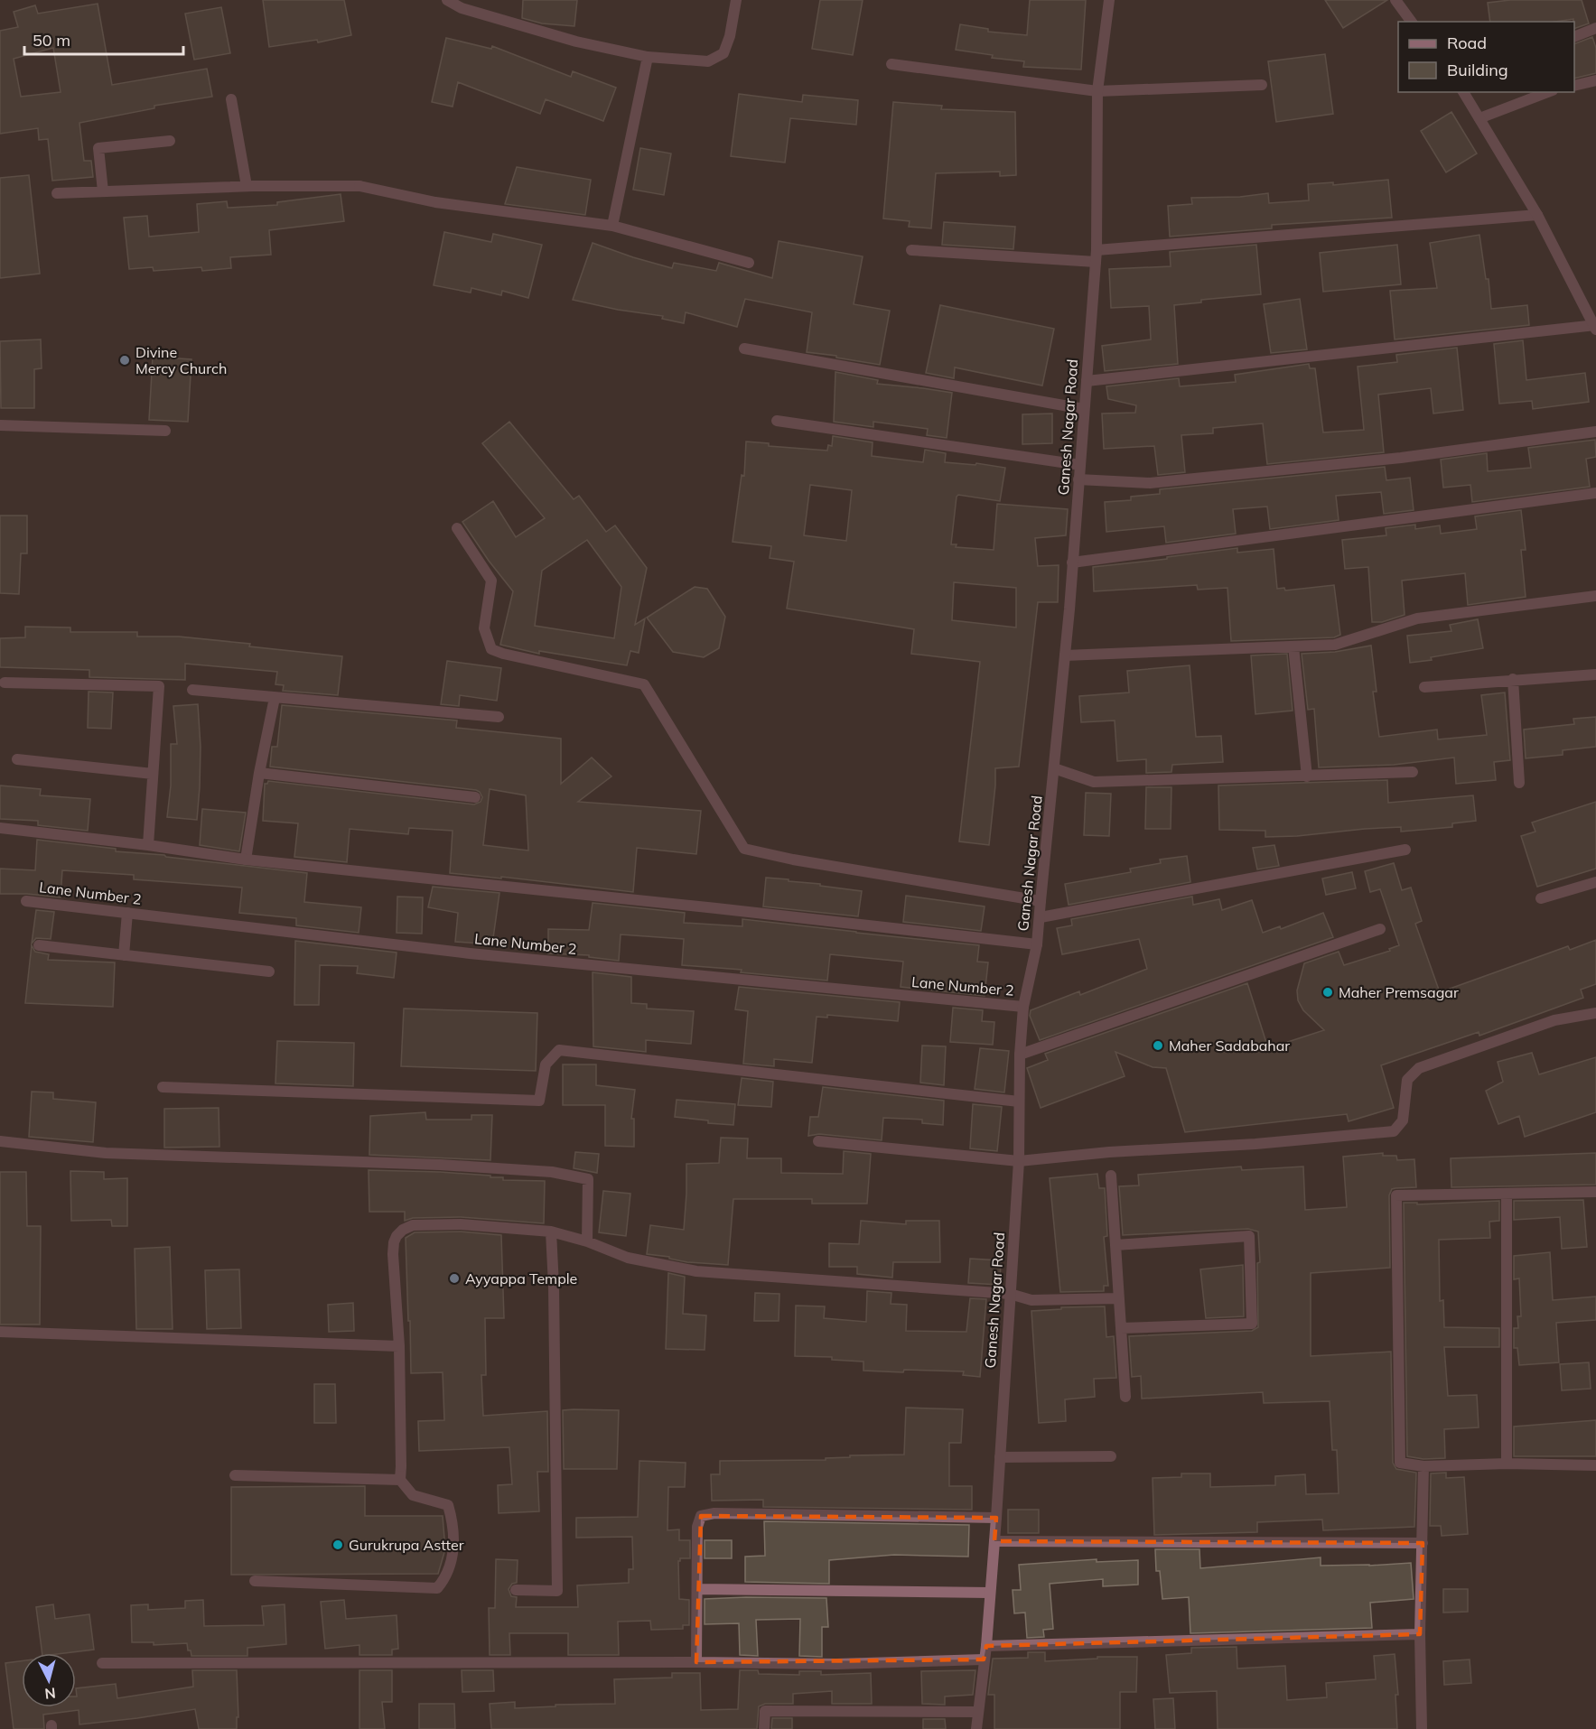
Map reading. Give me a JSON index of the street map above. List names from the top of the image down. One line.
{"streets":{"street":["Ganesh Nagar Road","Lane Number 2"]},"crossings":[["Ganesh Nagar Road","Lane Number 2"]],"places":["Divine Mercy Church","Maher Premsagar","Maher Sadabahar","Ayyappa Temple","Gurukrupa Astter"],"legend":["Road","Building"],"scale_bar":"50 m","north":"bottom"}
